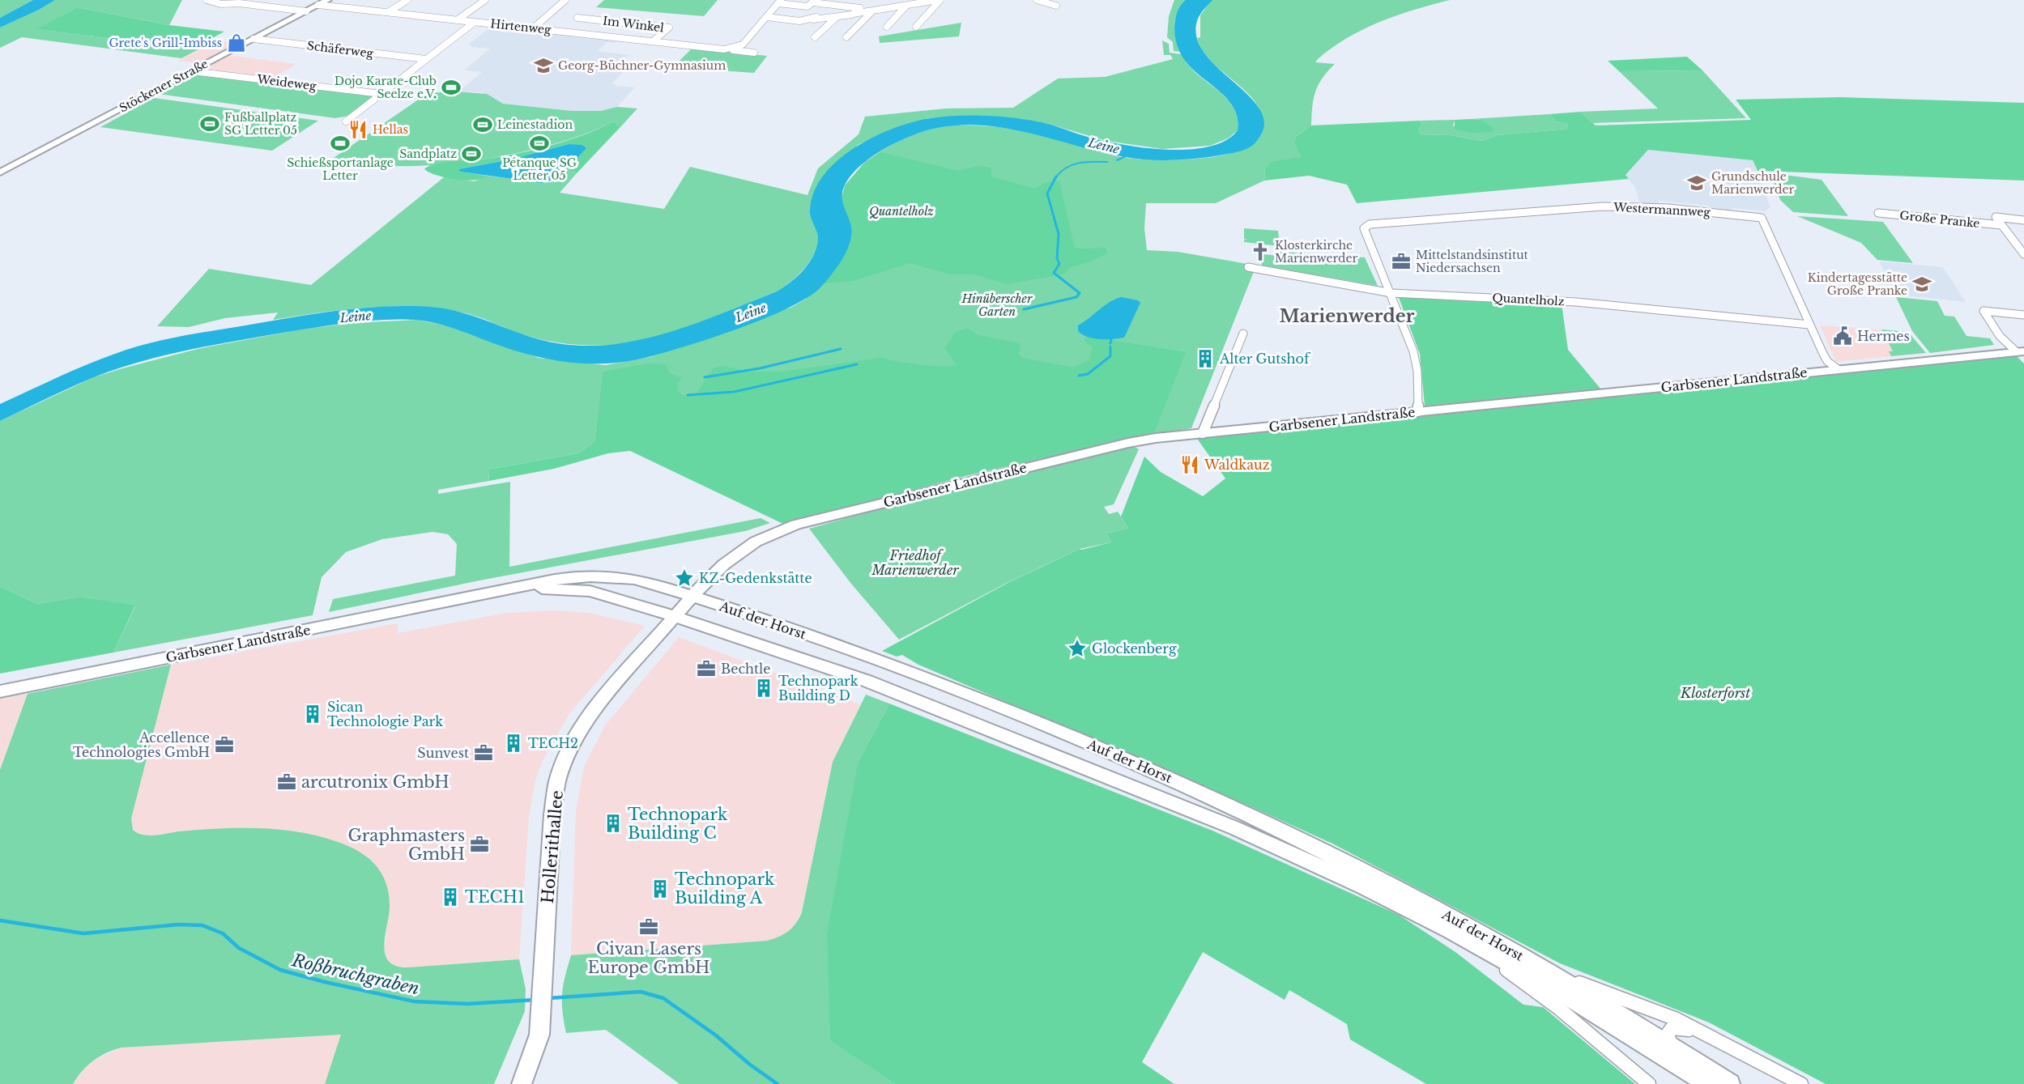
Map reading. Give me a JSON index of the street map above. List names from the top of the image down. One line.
{"streets":{"street":["Im Winkel","Hirtenweg","Schäferweg","Weideweg","Stöckener Straße","Westermannweg","Große Pranke","Quantelholz","Garbsener Landstraße","Auf der Horst","Hollerithallee"]},"crossings":[["Im Winkel","Hirtenweg"],["Hirtenweg","Stöckener Straße"],["Schäferweg","Stöckener Straße"],["Weideweg","Stöckener Straße"],["Westermannweg","Quantelholz"],["Westermannweg","Garbsener Landstraße"],["Garbsener Landstraße","Auf der Horst"],["Garbsener Landstraße","Hollerithallee"],["Auf der Horst","Hollerithallee"]],"districts":["Marienwerder"],"water":["Leine","Roßbruchgraben"],"parks":["Quantelholz","Hinüberscher Garten","Friedhof Marienwerder","Klosterforst"],"places":{"shop":["Grete's Grill-Imbiss"],"school or university":["Georg-Büchner-Gymnasium","Grundschule Marienwerder","Kindertagesstätte Große Pranke"],"sports":["Dojo Karate-Club Seelze e.V.","Fußballplatz SG Letter 05","Leinestadion","Schießsportanlage Letter","Pétanque SG Letter 05","Sandplatz"],"restaurant":["Hellas","Waldkauz"],"church":["Klosterkirche Marienwerder"],"office":["Mittelstandsinstitut Niedersachsen","Bechtle","Accellence Technologies GmbH","Sunvest","arcutronix GmbH","Graphmasters GmbH","Civan Lasers Europe GmbH"],"public building":["Hermes"],"building":["Alter Gutshof","Technopark Building D","Sican Technologie Park","TECH2","Technopark Building C","Technopark Building A","TECH1"],"place":["KZ-Gedenkstätte","Glockenberg"]}}
